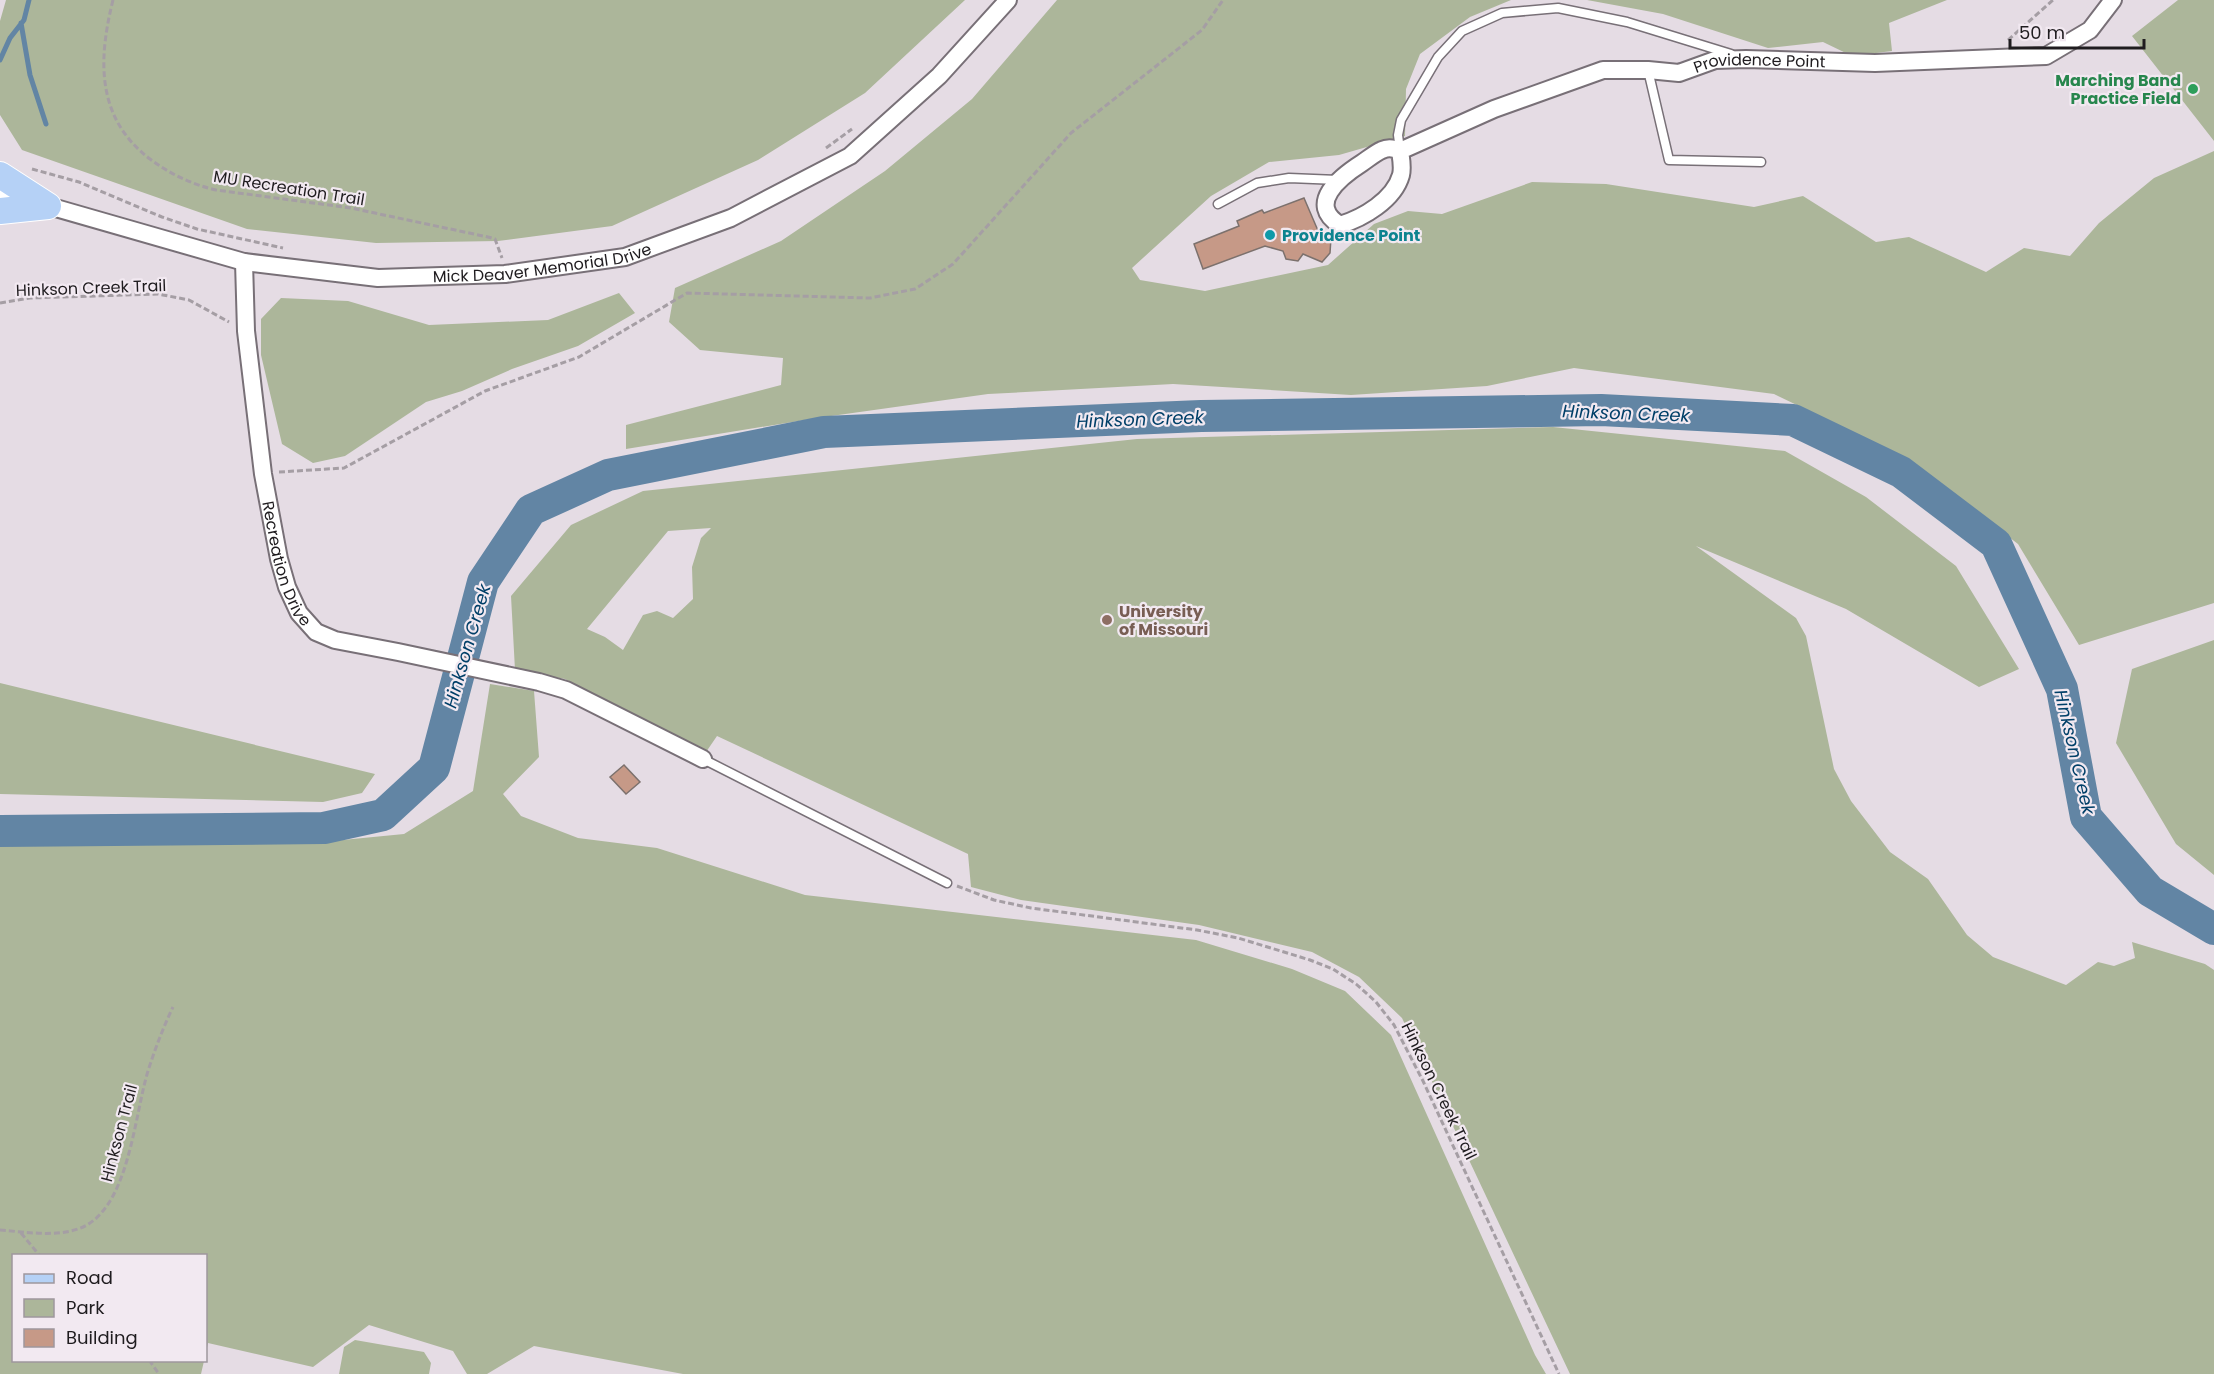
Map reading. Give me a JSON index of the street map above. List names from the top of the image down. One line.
{"streets":{"street":["Providence Point","Mick Deaver Memorial Drive","Recreation Drive"],"path":["MU Recreation Trail","Hinkson Creek Trail","Hinkson Trail"]},"crossings":[["Mick Deaver Memorial Drive","Recreation Drive"],["Hinkson Creek Trail","Recreation Drive"]],"water":["Hinkson Creek"],"places":["Marching Band Practice Field","Providence Point","University of Missouri"],"legend":["Road","Park","Building"],"scale_bar":"50 m"}
